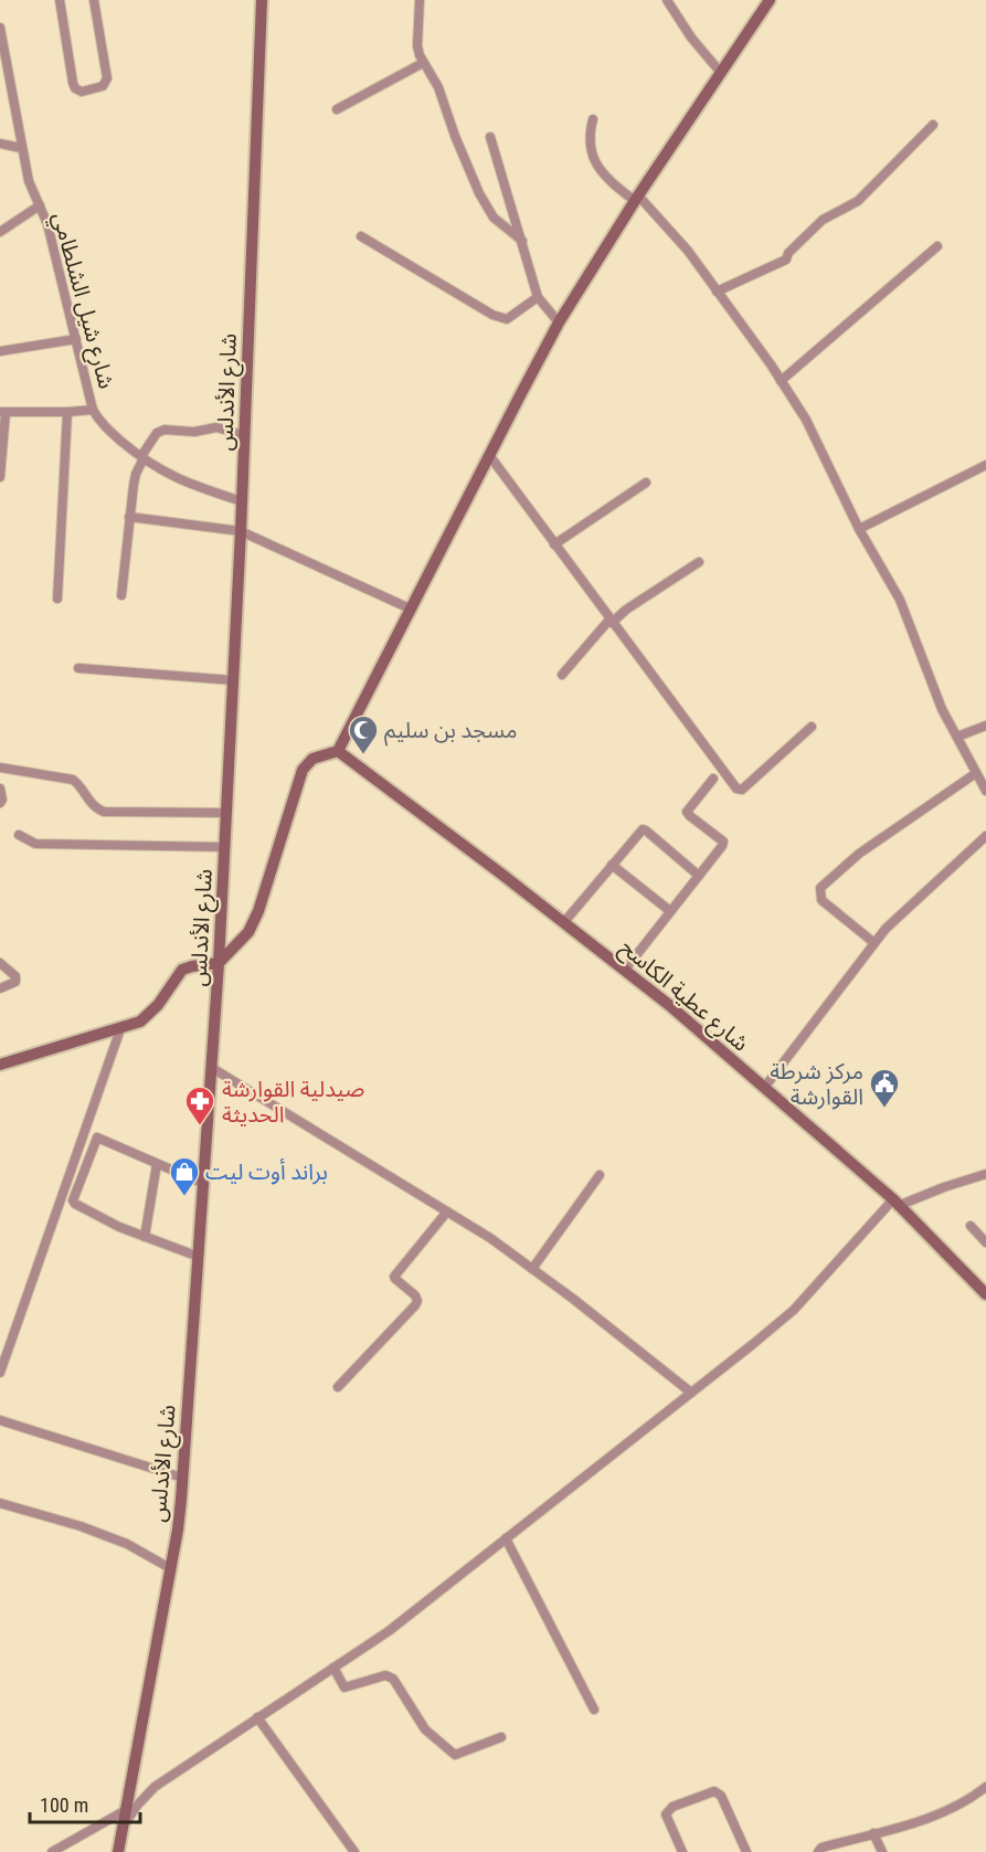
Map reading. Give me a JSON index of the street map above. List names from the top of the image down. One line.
{"streets":{"main road":["شارع الأندلس","شارع عطية الكاسح"],"street":["شارع شيل الشلطامي"]},"crossings":[["شارع شيل الشلطامي","شارع الأندلس"]],"places":{"mosque":["مسجد بن سليم"],"public building":["مركز شرطة القوارشة"],"pharmacy":["صيدلية القوارشة الحديثة"],"shop":["براند أوت ليت"]},"scale_bar":"100 m"}
